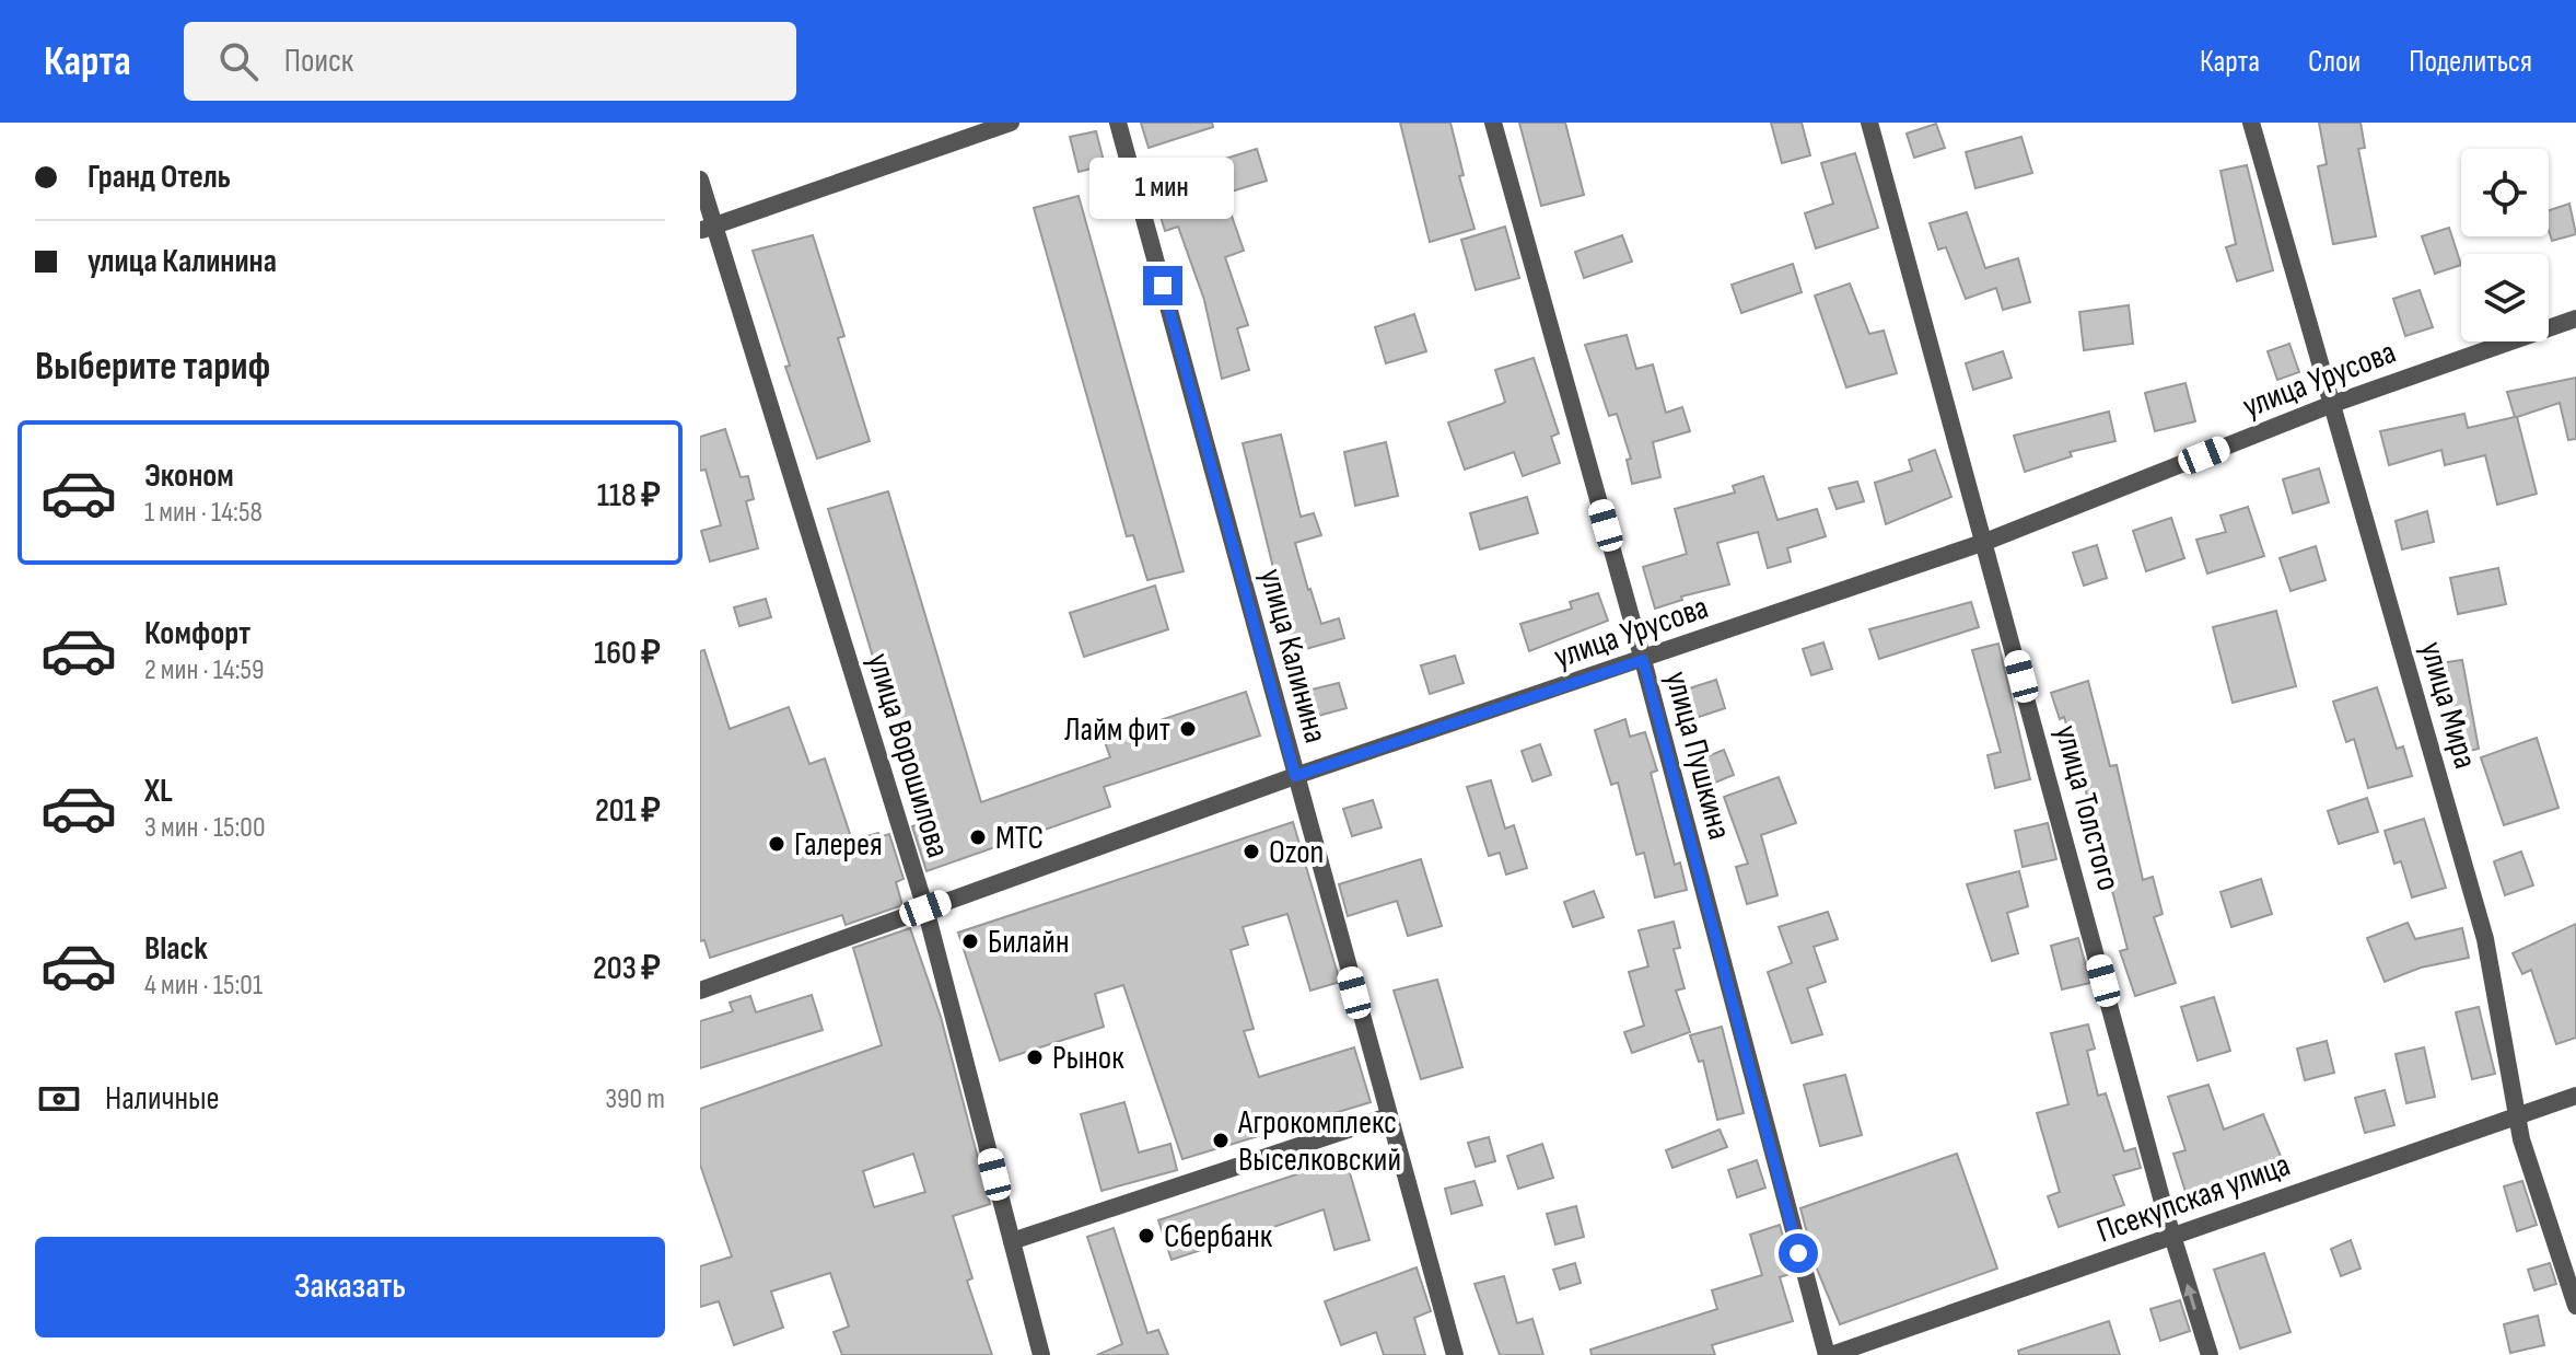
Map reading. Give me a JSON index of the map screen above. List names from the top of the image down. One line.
{"streets":{"street":["улица Урусова","улица Калинина","улица Мира","улица Ворошилова","улица Пушкина","улица Толстого","Псекупская улица"]},"crossings":[["улица Урусова","улица Калинина"],["улица Урусова","улица Мира"],["улица Урусова","улица Ворошилова"],["улица Урусова","улица Пушкина"],["улица Урусова","улица Толстого"],["улица Мира","Псекупская улица"],["улица Пушкина","Псекупская улица"],["улица Толстого","Псекупская улица"]],"places":["Лайм фит","МТС","Галерея","Ozon","Билайн","Рынок","Агрокомплекс Выселковский","Сбербанк"],"page":{"header":"Карта","search":"Поиск","nav":["Карта","Слои","Поделиться"],"banner":["Гранд Отель","улица Калинина"],"bubble":"1 мин","heading":"Выберите тариф","list":[{"name":"Эконом","note":"1 мин · 14:58","value":"118 ₽"},{"name":"Комфорт","note":"2 мин · 14:59","value":"160 ₽"},{"name":"XL","note":"3 мин · 15:00","value":"201 ₽"},{"name":"Black","note":"4 мин · 15:01","value":"203 ₽"}],"pay":["Наличные","390 m"],"buttons":"Заказать"}}
